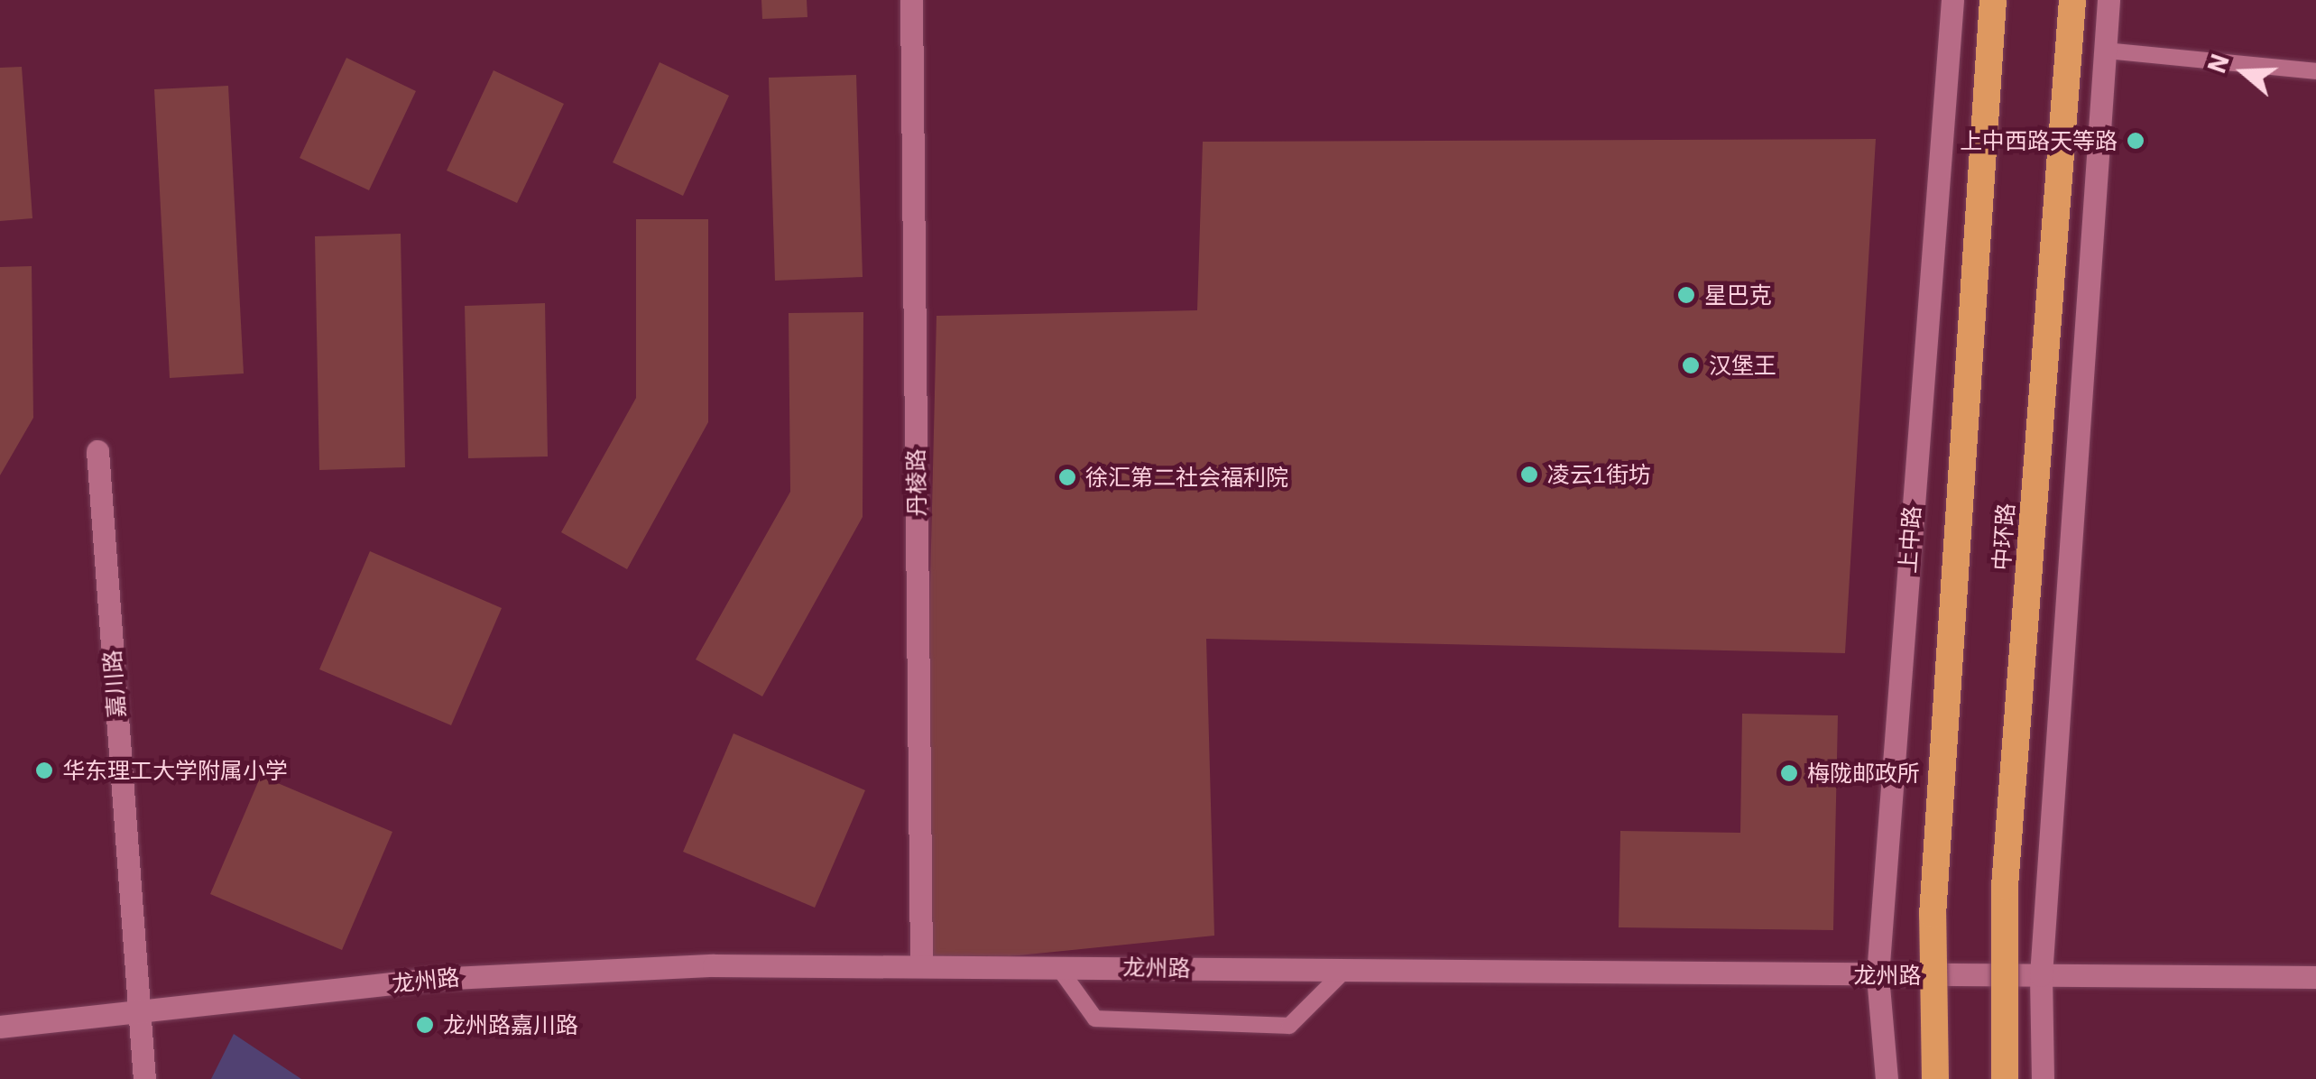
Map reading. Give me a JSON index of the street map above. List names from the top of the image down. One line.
{"streets":{"highway":["中环路"],"street":["丹棱路","上中路","嘉川路","龙州路"]},"crossings":[["丹棱路","龙州路"],["上中路","龙州路"],["嘉川路","龙州路"]],"places":["上中西路天等路","星巴克","汉堡王","凌云1街坊","徐汇第二社会福利院","华东理工大学附属小学","梅陇邮政所","龙州路嘉川路"],"north":"left"}
